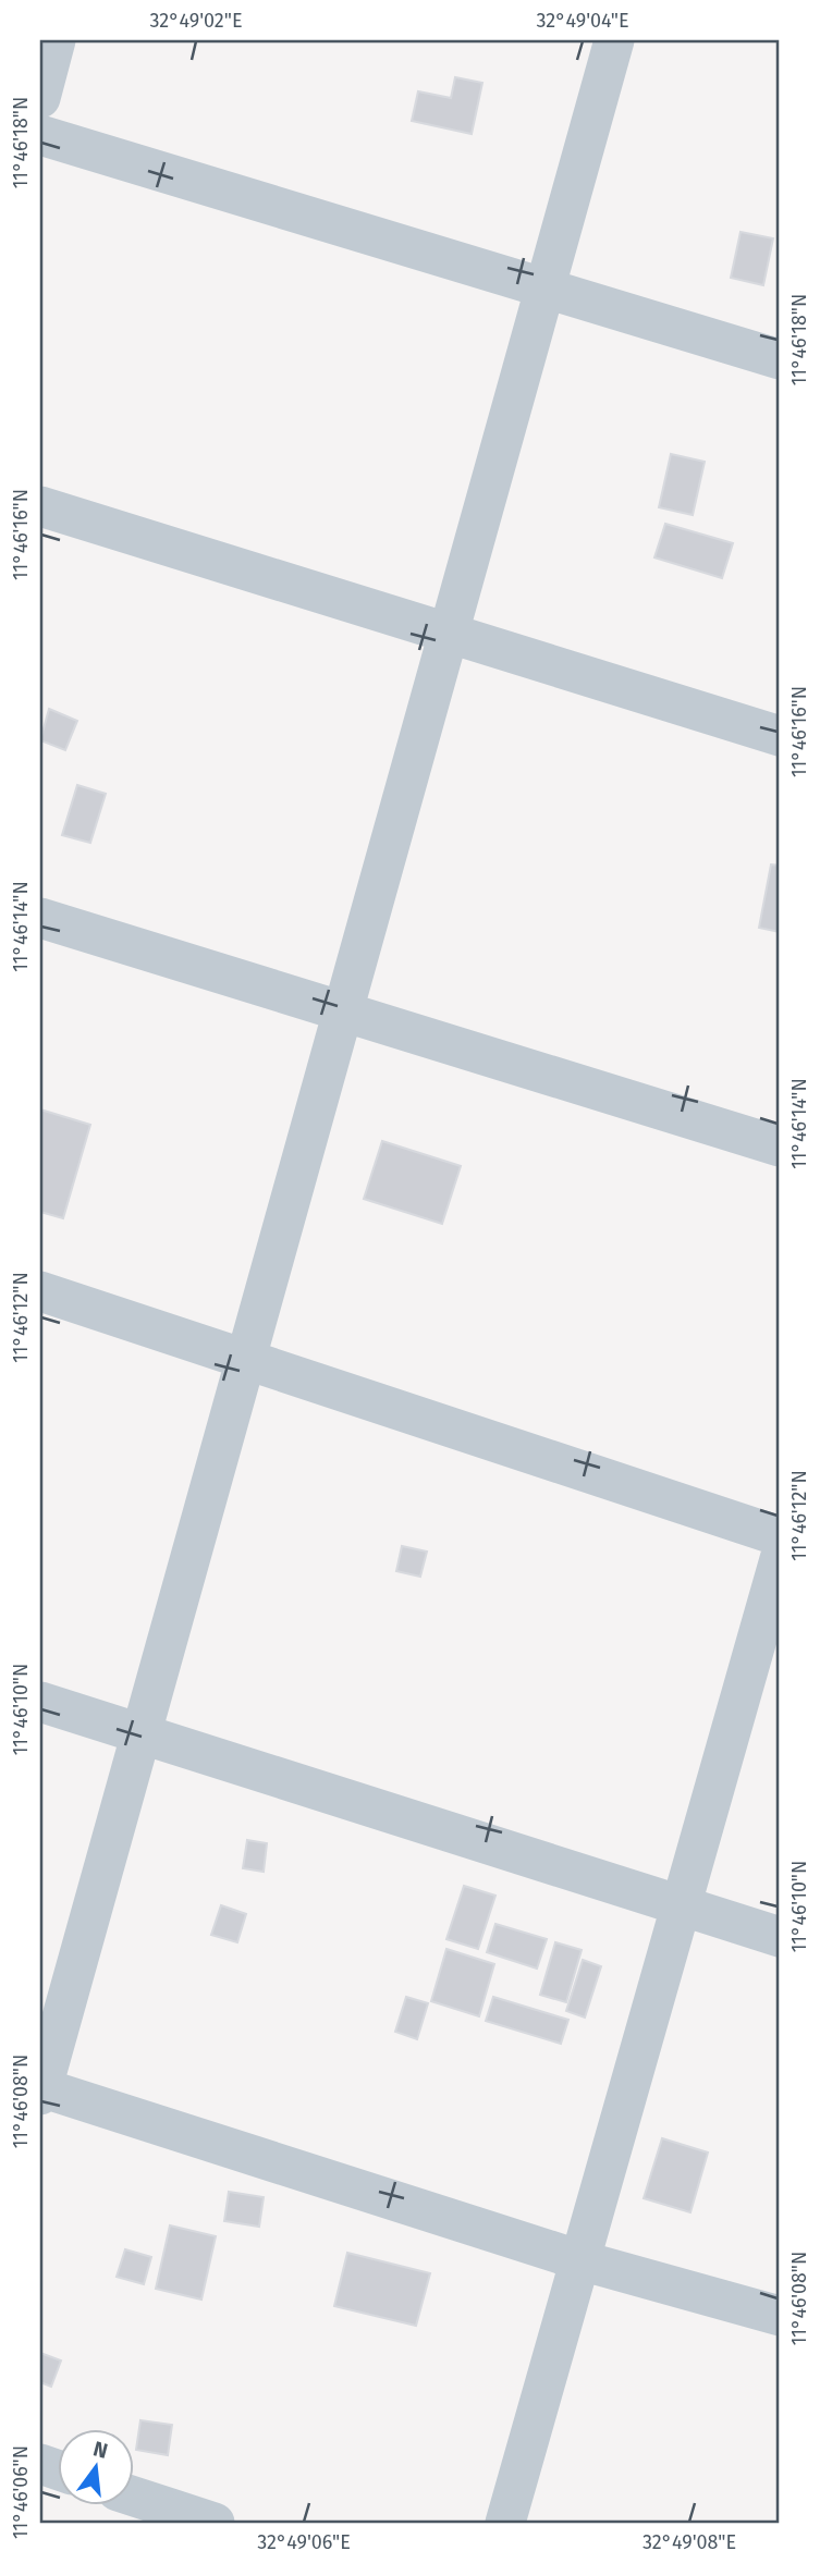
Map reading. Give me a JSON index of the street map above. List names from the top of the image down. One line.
{"north":"top","coordinates":["32°49'02\"E","32°49'04\"E","11°46'18\"N","11°46'16\"N","11°46'14\"N","11°46'12\"N","11°46'10\"N","11°46'08\"N","11°46'06\"N","32°49'06\"E","32°49'08\"E"]}
